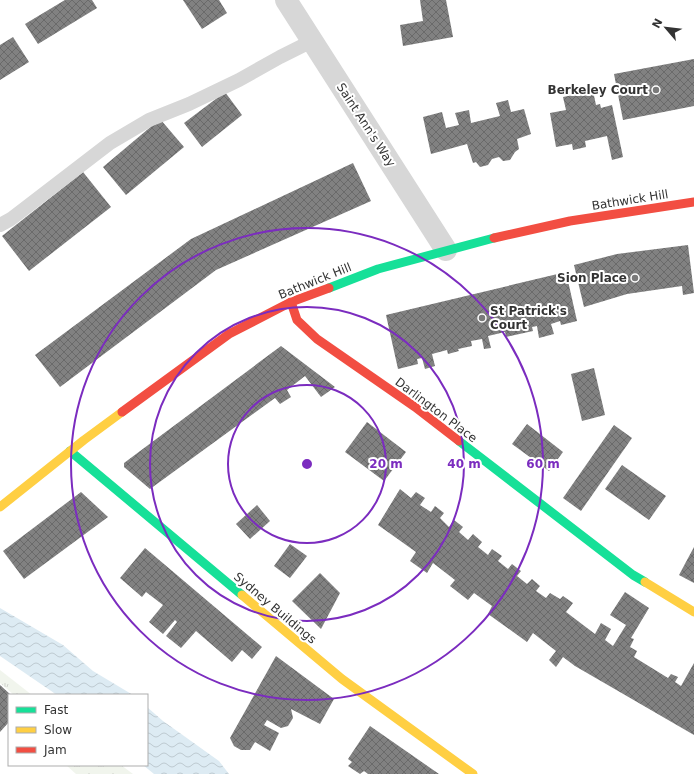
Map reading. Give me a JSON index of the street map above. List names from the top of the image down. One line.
{"streets":{"street":["Saint Ann's Way","Bathwick Hill","Darlington Place","Sydney Buildings"]},"crossings":[["Saint Ann's Way","Bathwick Hill"],["Bathwick Hill","Darlington Place"],["Bathwick Hill","Sydney Buildings"]],"places":["Berkeley Court","Sion Place","St Patrick's Court"],"legend":["Fast","Slow","Jam"],"north":"top left","rings":["20 m","40 m","60 m"]}
